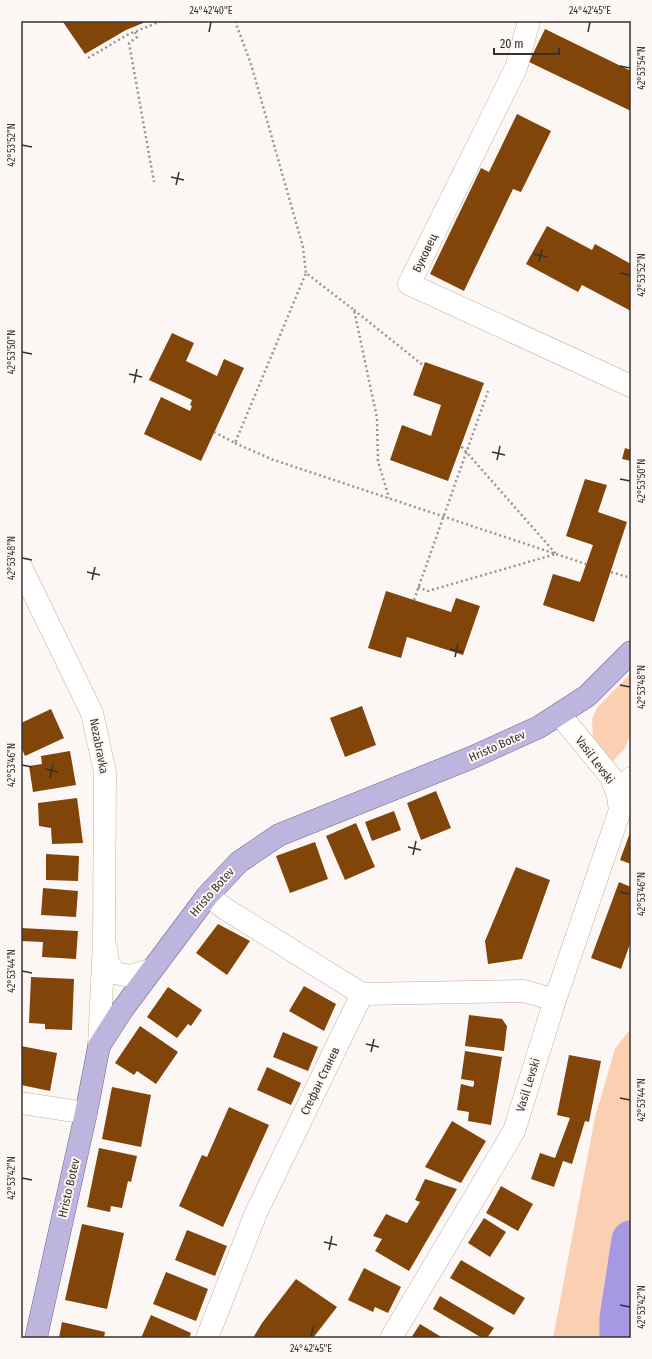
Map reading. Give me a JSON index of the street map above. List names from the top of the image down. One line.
{"streets":{"main road":["Hristo Botev"],"street":["Буковец","Nezabravka","Vasil Levski","Стефан Станев"]},"crossings":[["Nezabravka","Hristo Botev"],["Hristo Botev","Vasil Levski"]],"scale_bar":"20 m","coordinates":["24°42'40\"E","24°42'45\"E","42°53'54\"N","42°53'52\"N","42°53'50\"N","42°53'48\"N","42°53'46\"N","42°53'44\"N","42°53'42\"N"]}
